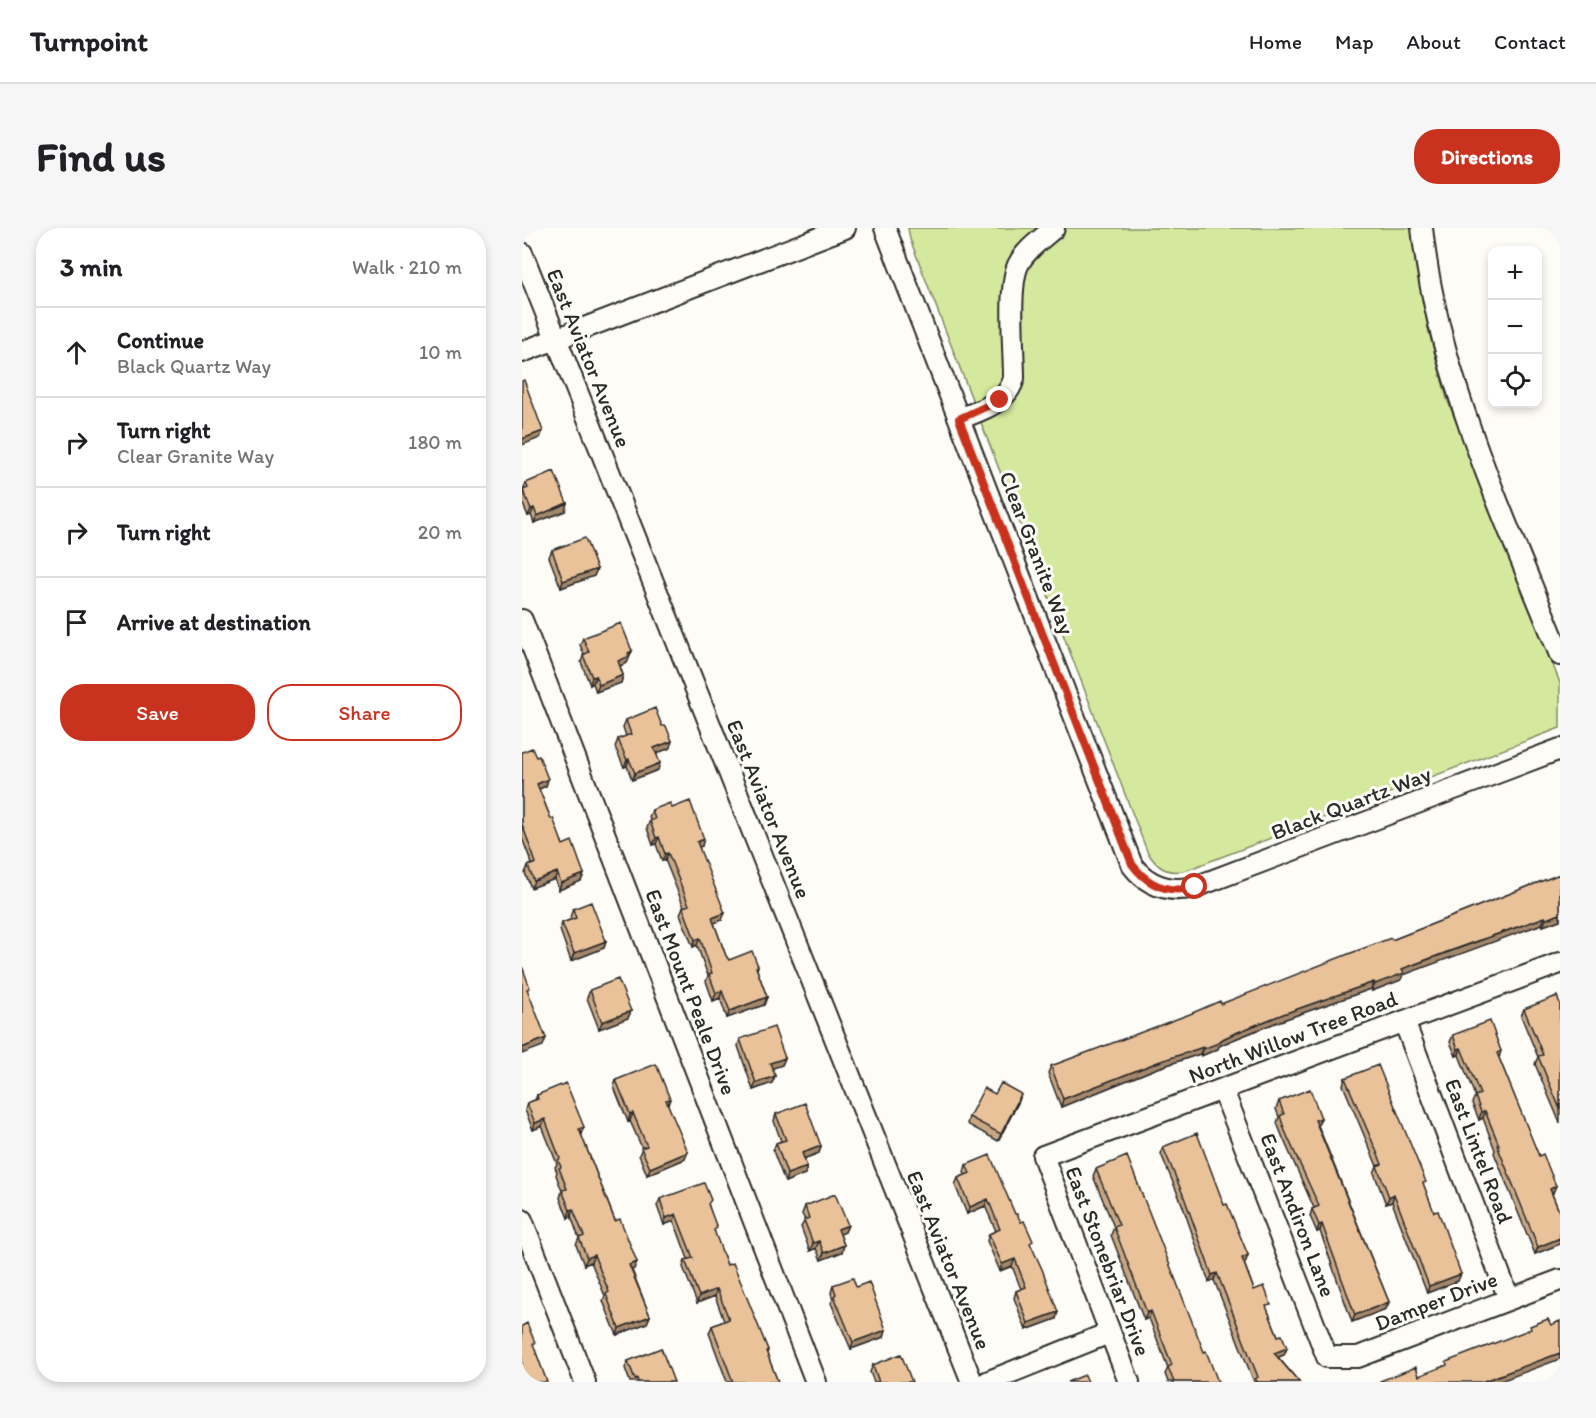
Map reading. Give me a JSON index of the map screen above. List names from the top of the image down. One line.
{"streets":{"street":["East Aviator Avenue","Clear Granite Way","Black Quartz Way","East Mount Peale Drive","North Willow Tree Road","East Lintel Road","East Andiron Lane","East Stonebriar Drive","Damper Drive"]},"crossings":[["Clear Granite Way","Black Quartz Way"],["North Willow Tree Road","East Lintel Road"],["North Willow Tree Road","East Andiron Lane"],["North Willow Tree Road","East Stonebriar Drive"],["East Lintel Road","Damper Drive"],["East Andiron Lane","Damper Drive"]],"page":{"header":"Turnpoint","nav":["Home","Map","About","Contact"],"buttons":["Directions",["Save","Share"]],"title":"Find us","heading":["3 min","Walk · 210 m"],"map_buttons":["+","−"],"list":[["Continue","Black Quartz Way","10 m"],["Turn right","Clear Granite Way","180 m"],["Turn right","20 m"],"Arrive at destination"]}}
